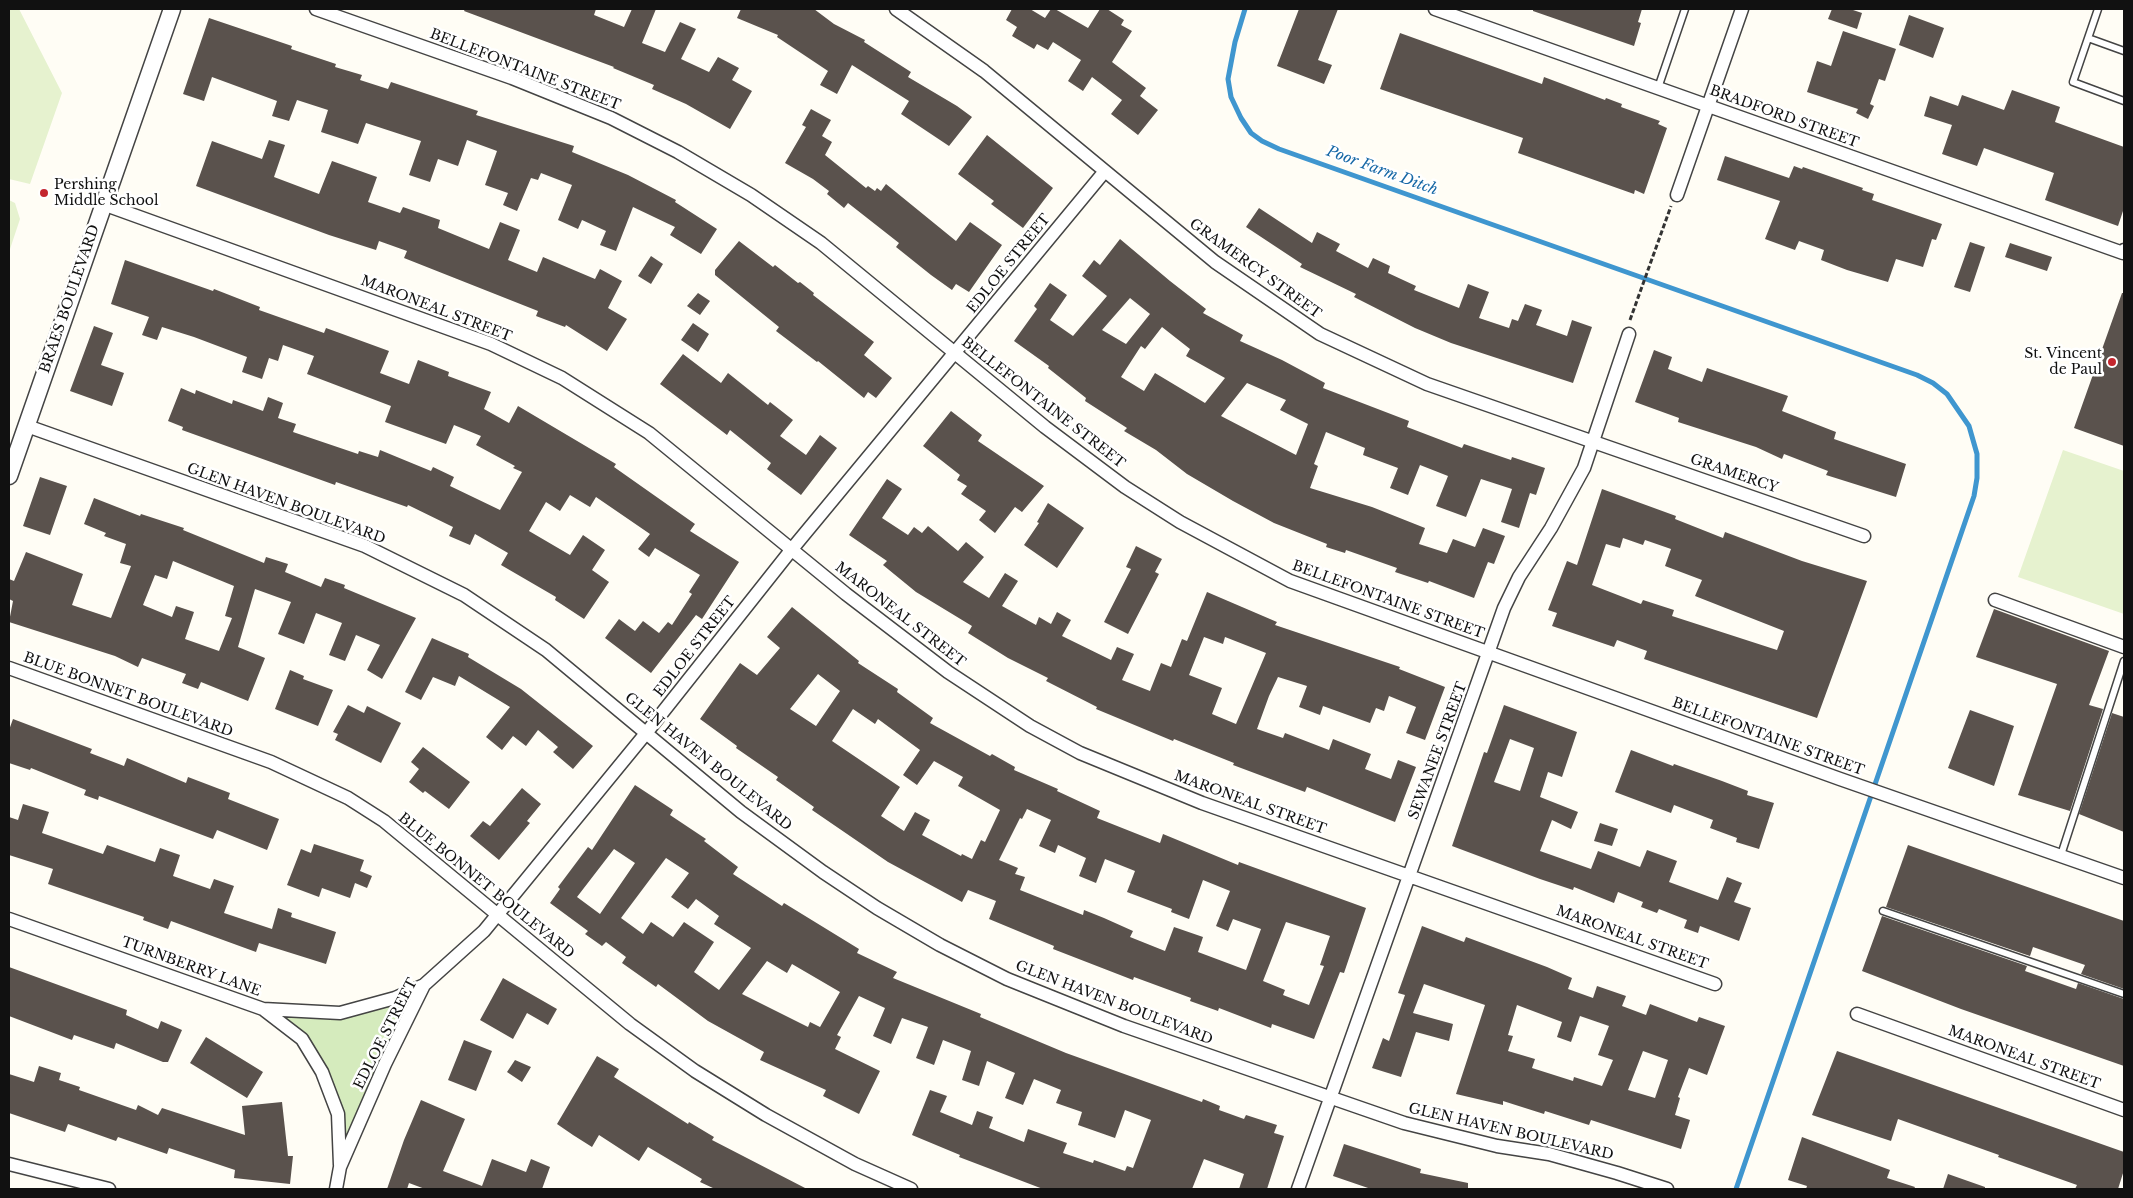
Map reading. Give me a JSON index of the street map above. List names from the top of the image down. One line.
{"streets":{"street":["BELLEFONTAINE STREET","BRADFORD STREET","EDLOE STREET","GRAMERCY STREET","BRAES BOULEVARD","MARONEAL STREET","GRAMERCY","GLEN HAVEN BOULEVARD","BLUE BONNET BOULEVARD","SEWANEE STREET","TURNBERRY LANE"]},"crossings":[["BELLEFONTAINE STREET","EDLOE STREET"],["BELLEFONTAINE STREET","SEWANEE STREET"],["EDLOE STREET","GRAMERCY STREET"],["EDLOE STREET","MARONEAL STREET"],["EDLOE STREET","GLEN HAVEN BOULEVARD"],["EDLOE STREET","BLUE BONNET BOULEVARD"],["EDLOE STREET","TURNBERRY LANE"],["GRAMERCY STREET","GRAMERCY"],["GRAMERCY STREET","SEWANEE STREET"],["BRAES BOULEVARD","MARONEAL STREET"],["BRAES BOULEVARD","GLEN HAVEN BOULEVARD"],["MARONEAL STREET","SEWANEE STREET"],["GRAMERCY","SEWANEE STREET"],["GLEN HAVEN BOULEVARD","SEWANEE STREET"]],"water":["Poor Farm Ditch"],"places":["Pershing Middle School","St. Vincent de Paul"]}
